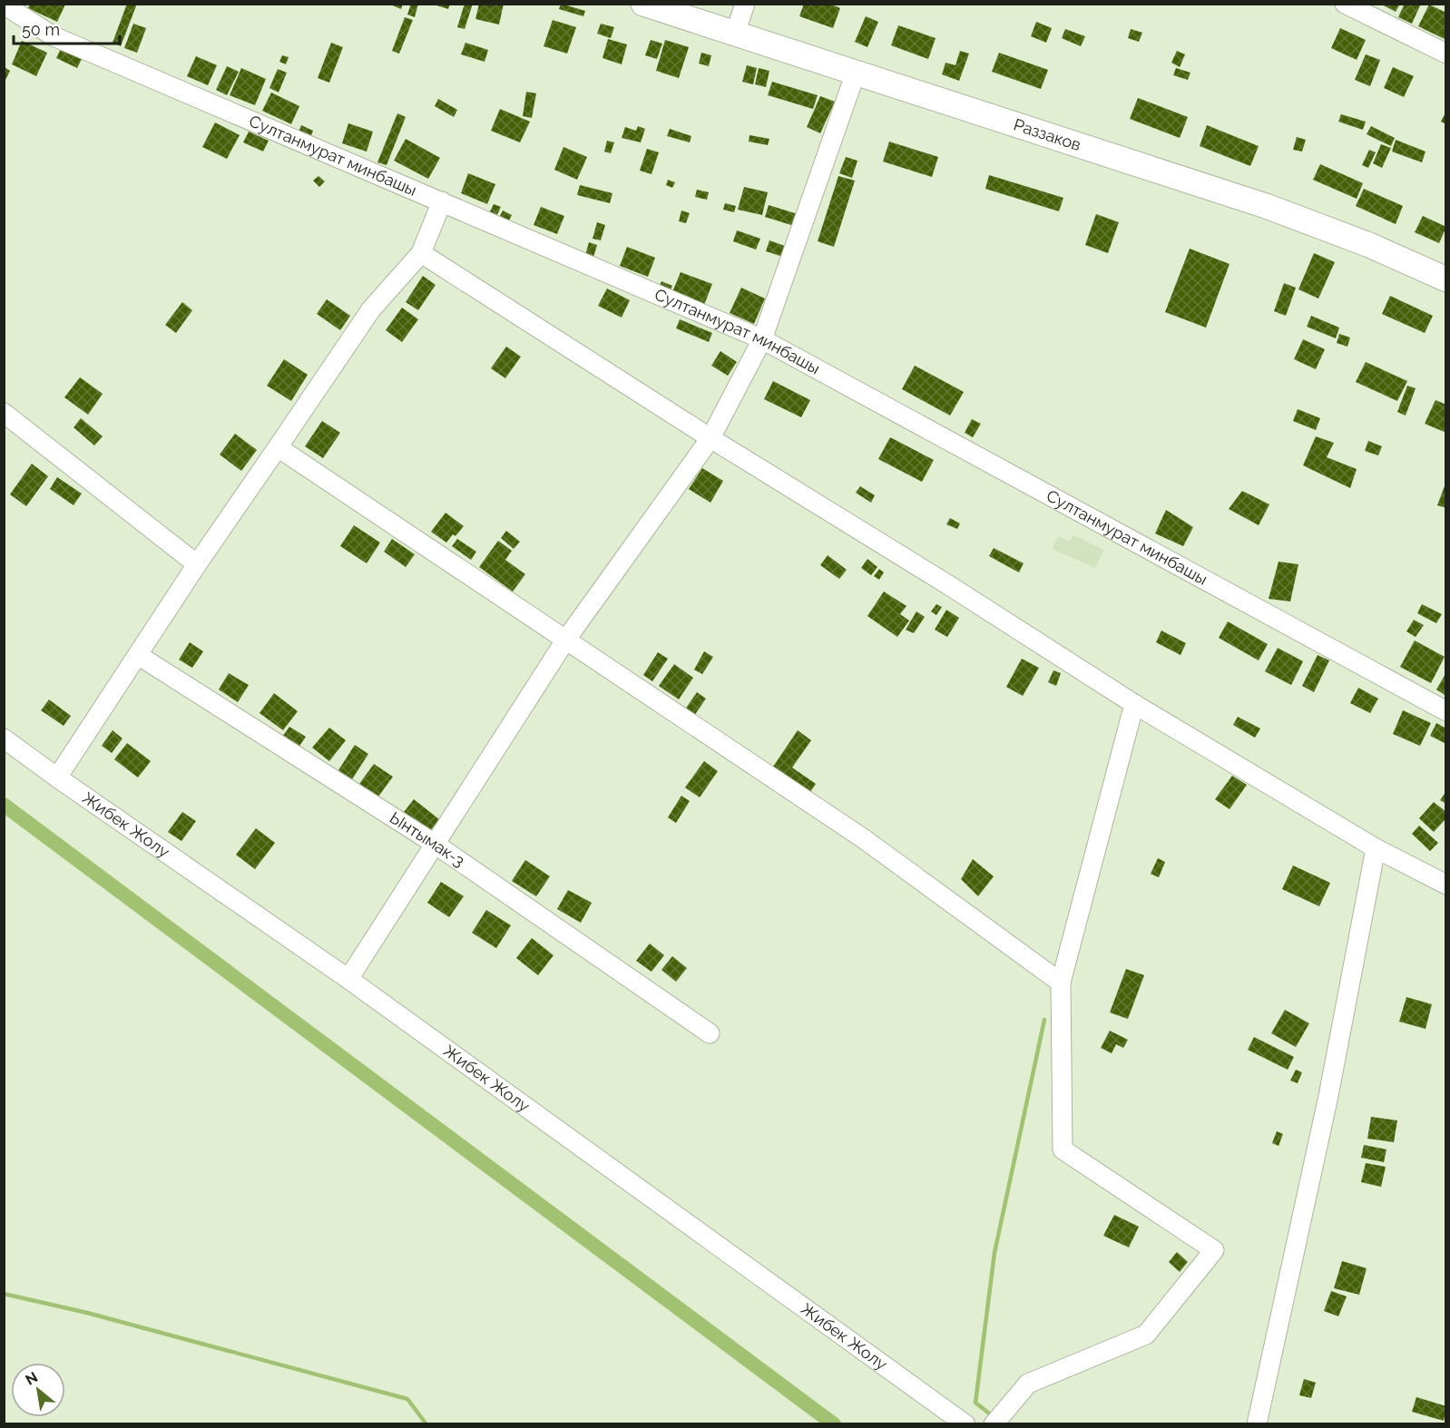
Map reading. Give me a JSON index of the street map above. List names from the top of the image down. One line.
{"streets":{"main road":["Раззаков"],"street":["Султанмурат минбашы","Жибек Жолу","Ынтымак-3"]},"scale_bar":"50 m","north":"top left"}
